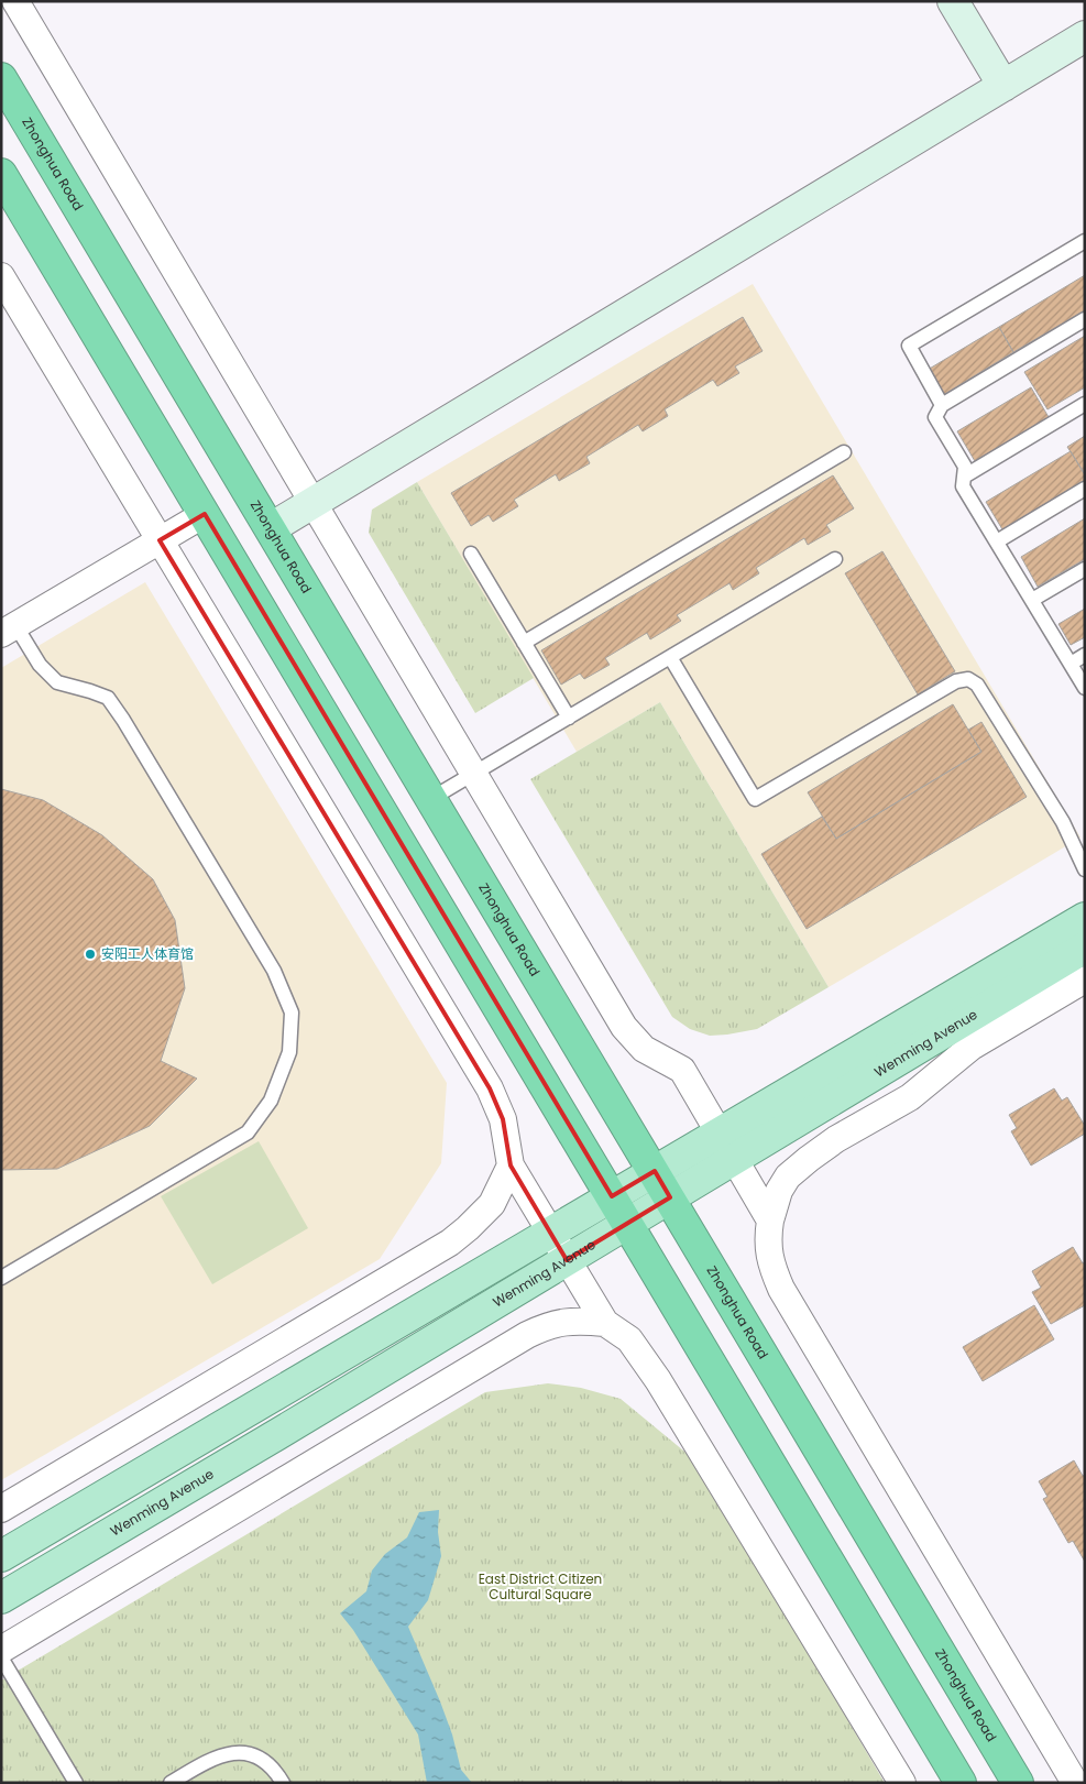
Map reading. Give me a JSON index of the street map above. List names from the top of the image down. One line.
{"streets":{"highway":["Zhonghua Road"],"main road":["Wenming Avenue"]},"crossings":[["Zhonghua Road","Wenming Avenue"]],"parks":["East District Citizen Cultural Square"],"places":["安阳工人体育馆"]}
